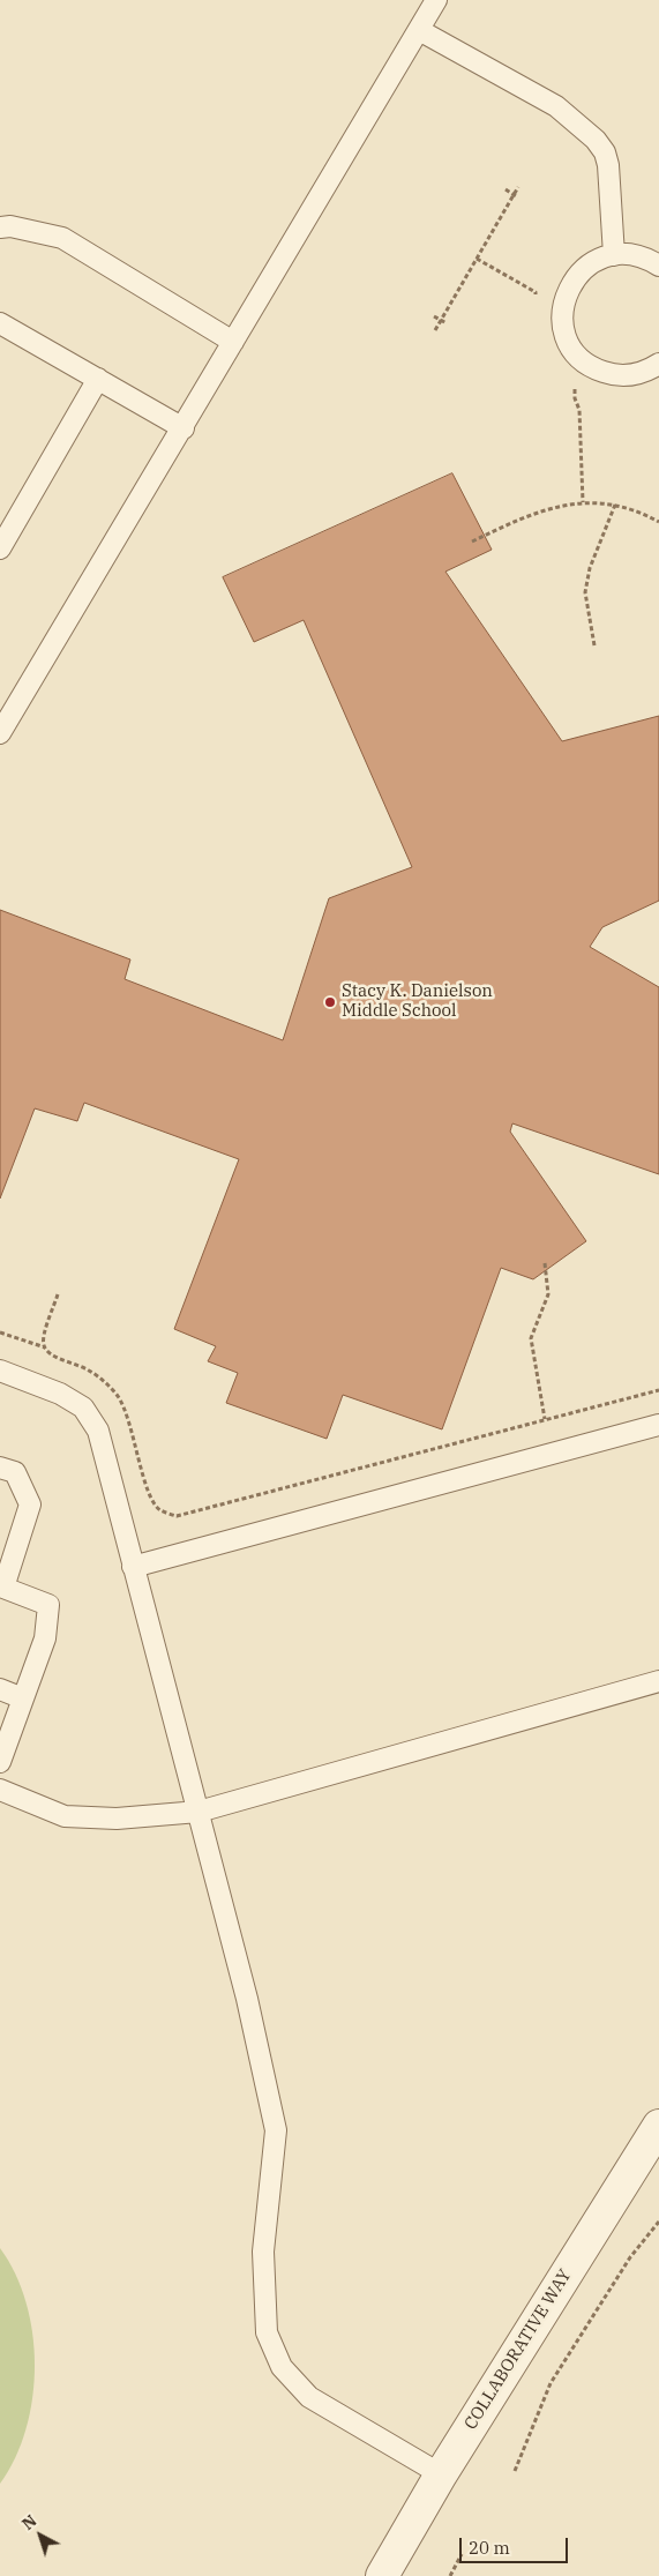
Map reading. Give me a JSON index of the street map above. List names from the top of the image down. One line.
{"streets":{"street":["COLLABORATIVE WAY"]},"places":["Stacy K. Danielson Middle School"],"scale_bar":"20 m","north":"top left"}
